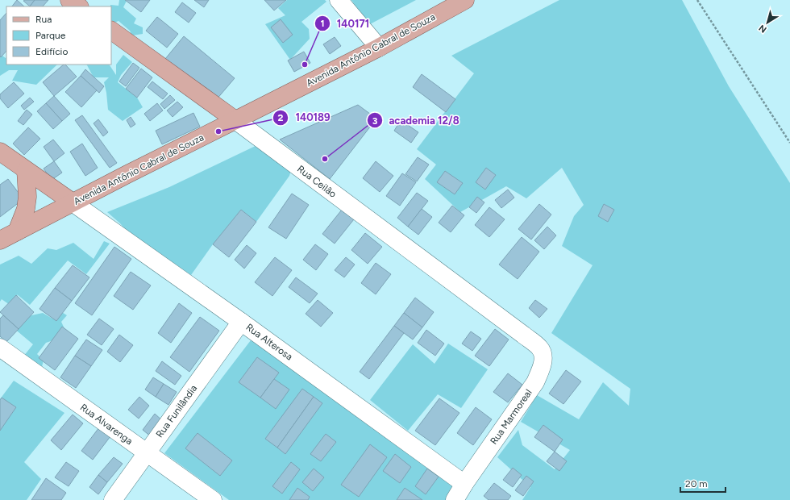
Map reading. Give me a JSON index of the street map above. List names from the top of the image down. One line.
{"streets":{"main road":["Avenida Antônio Cabral de Souza","Rua Ceilão"],"street":["Rua Alterosa","Rua Funilândia","Rua Marmoreal","Rua Alvarenga"]},"crossings":[["Avenida Antônio Cabral de Souza","Rua Ceilão"],["Avenida Antônio Cabral de Souza","Rua Alterosa"],["Rua Ceilão","Rua Marmoreal"],["Rua Alterosa","Rua Funilândia"],["Rua Alterosa","Rua Marmoreal"],["Rua Funilândia","Rua Alvarenga"]],"places":["140171","140189","academia 12/8"],"legend":["Rua","Parque","Edifício"],"scale_bar":"20 m","north":"bottom left"}
